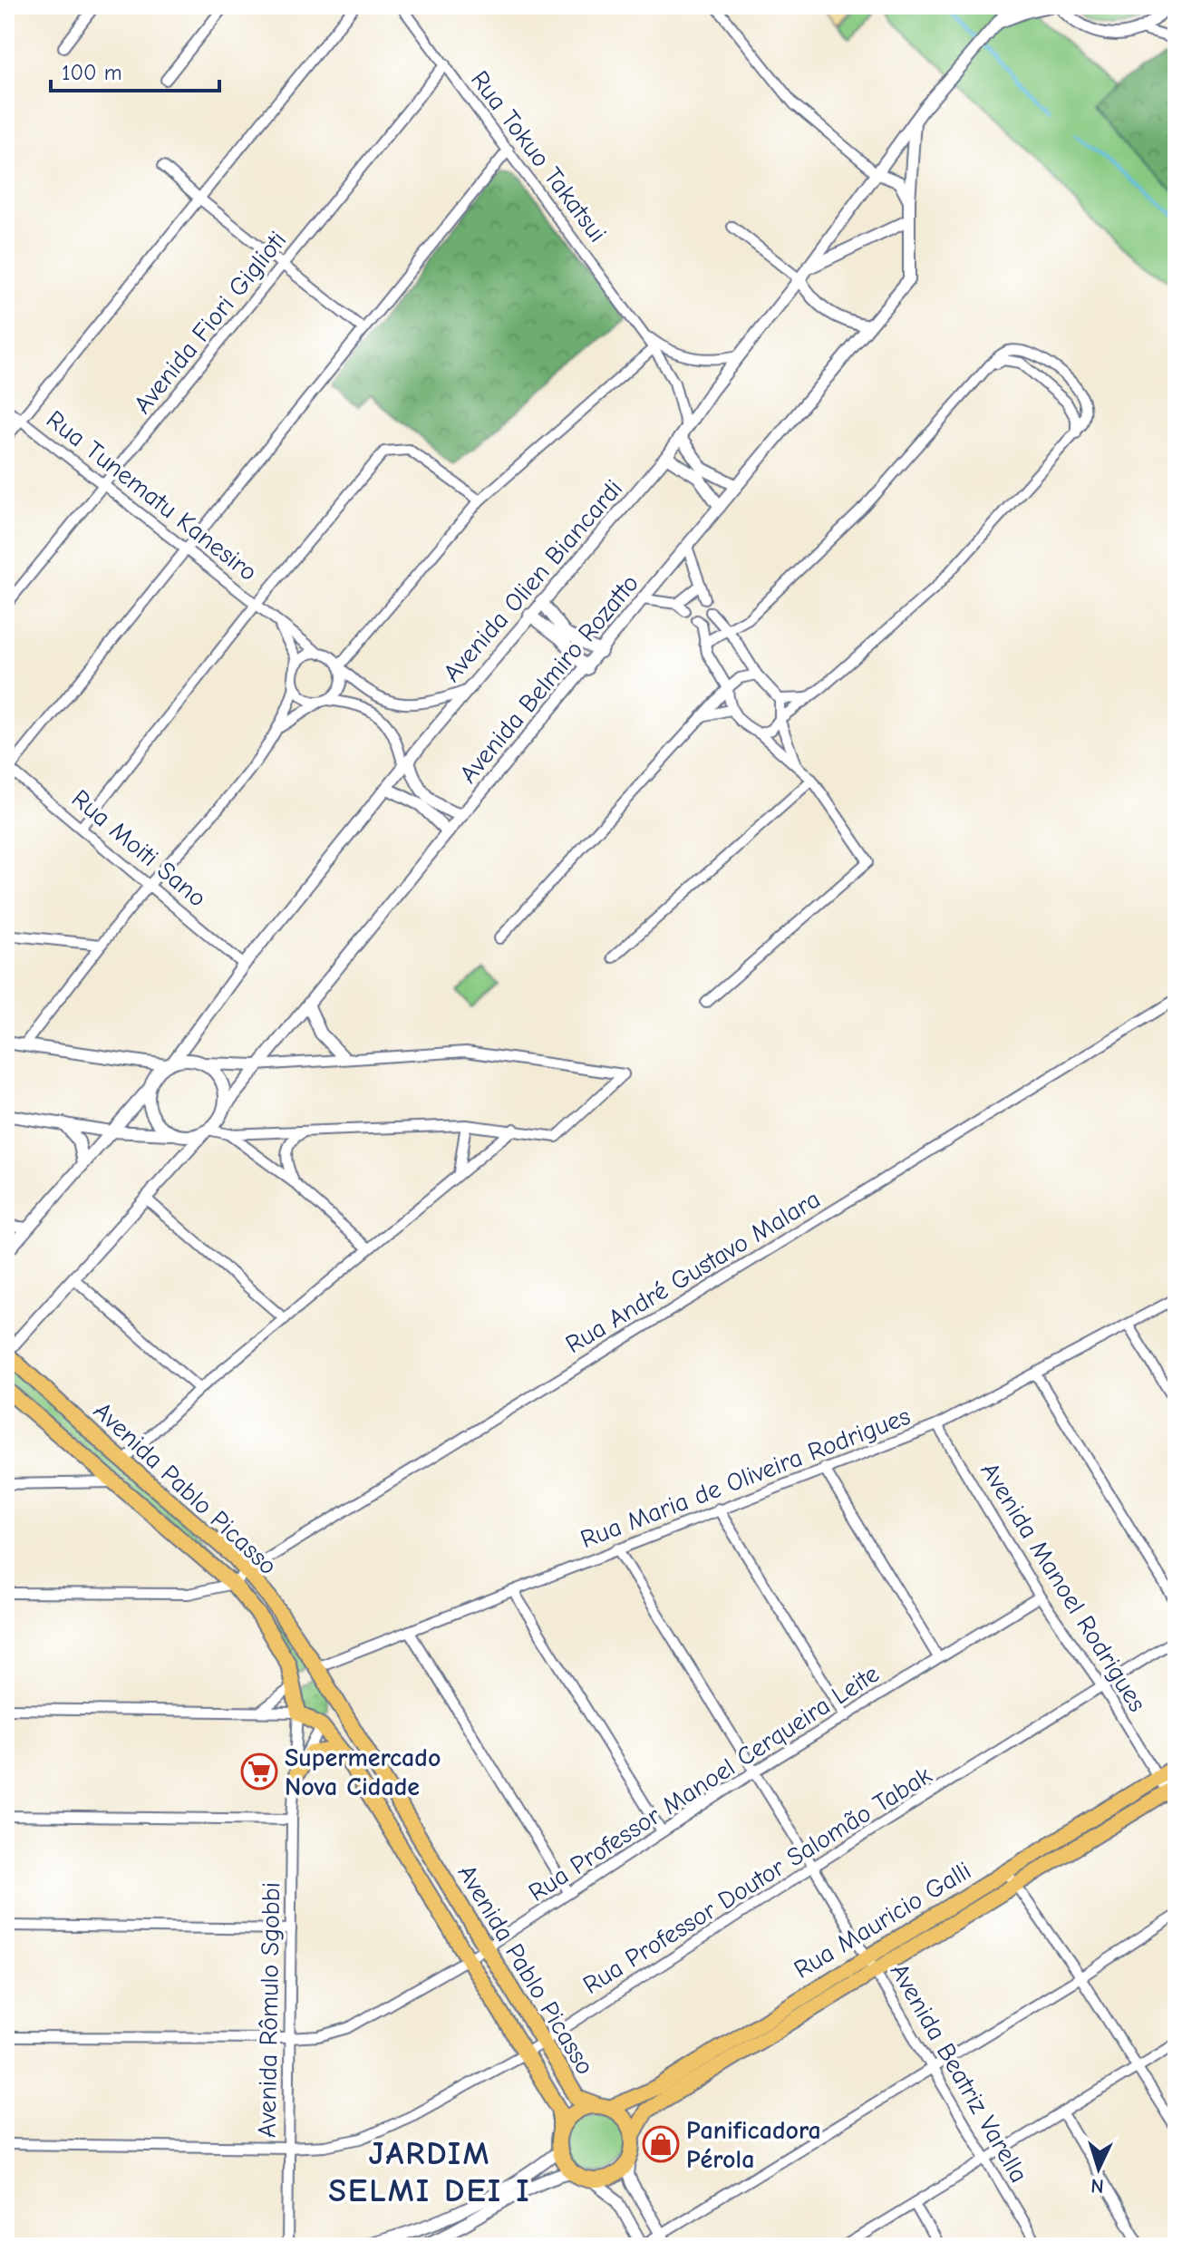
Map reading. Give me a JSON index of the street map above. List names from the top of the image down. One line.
{"streets":{"main road":["Avenida Pablo Picasso","Rua Mauricio Galli"],"street":["Rua Tokuo Takatsui","Avenida Fiori Giglioti","Rua Tunematu Kanesiro","Avenida Olien Biancardi","Avenida Belmiro Rozatto","Rua Moiti Sano","Rua André Gustavo Malara","Rua Maria de Oliveira Rodrigues","Avenida Manoel Rodrigues","Rua Professor Manoel Cerqueira Leite","Rua Professor Doutor Salomão Tabak","Avenida Rômulo Sgobbi","Avenida Beatriz Varella"]},"crossings":[["Rua Tokuo Takatsui","Avenida Fiori Giglioti"],["Rua Tokuo Takatsui","Avenida Olien Biancardi"],["Avenida Fiori Giglioti","Rua Tunematu Kanesiro"],["Avenida Olien Biancardi","Avenida Belmiro Rozatto"],["Avenida Olien Biancardi","Rua Moiti Sano"],["Rua André Gustavo Malara","Avenida Pablo Picasso"],["Rua Maria de Oliveira Rodrigues","Avenida Pablo Picasso"],["Rua Maria de Oliveira Rodrigues","Avenida Manoel Rodrigues"],["Rua Maria de Oliveira Rodrigues","Avenida Beatriz Varella"],["Avenida Pablo Picasso","Rua Professor Manoel Cerqueira Leite"],["Avenida Pablo Picasso","Rua Professor Doutor Salomão Tabak"],["Avenida Pablo Picasso","Rua Mauricio Galli"],["Avenida Pablo Picasso","Avenida Rômulo Sgobbi"],["Avenida Manoel Rodrigues","Rua Professor Manoel Cerqueira Leite"],["Avenida Manoel Rodrigues","Rua Professor Doutor Salomão Tabak"],["Avenida Manoel Rodrigues","Rua Mauricio Galli"],["Rua Professor Manoel Cerqueira Leite","Avenida Rômulo Sgobbi"],["Rua Professor Manoel Cerqueira Leite","Avenida Beatriz Varella"],["Rua Professor Doutor Salomão Tabak","Avenida Rômulo Sgobbi"],["Rua Professor Doutor Salomão Tabak","Avenida Beatriz Varella"],["Rua Mauricio Galli","Avenida Beatriz Varella"]],"districts":["JARDIM SELMI DEI I"],"places":{"supermarket":["Supermercado Nova Cidade"],"shop":["Panificadora Pérola"]},"scale_bar":"100 m","north":"bottom"}
